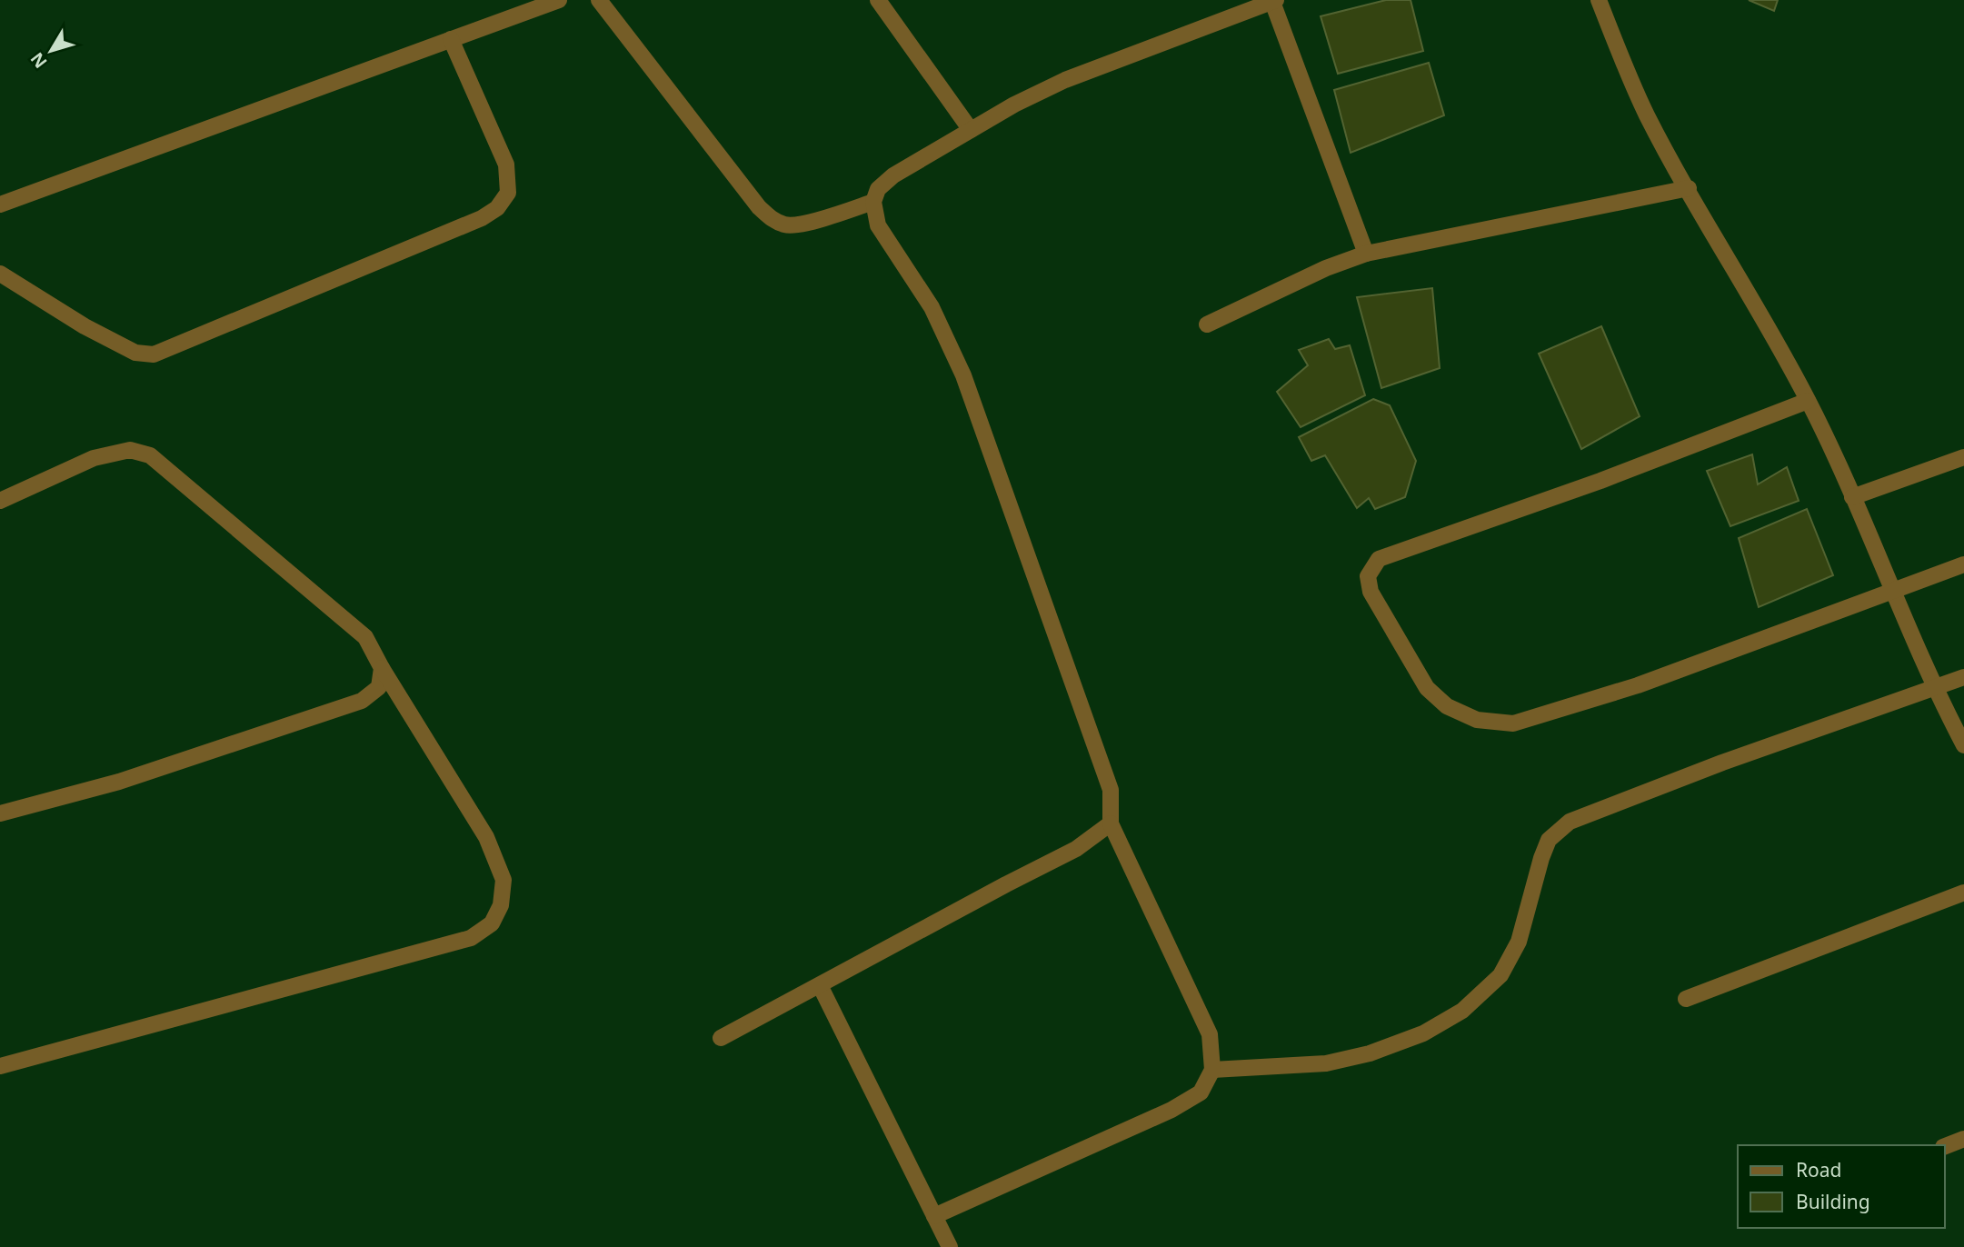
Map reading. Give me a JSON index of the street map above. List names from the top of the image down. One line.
{"legend":["Road","Building"],"north":"bottom left"}
